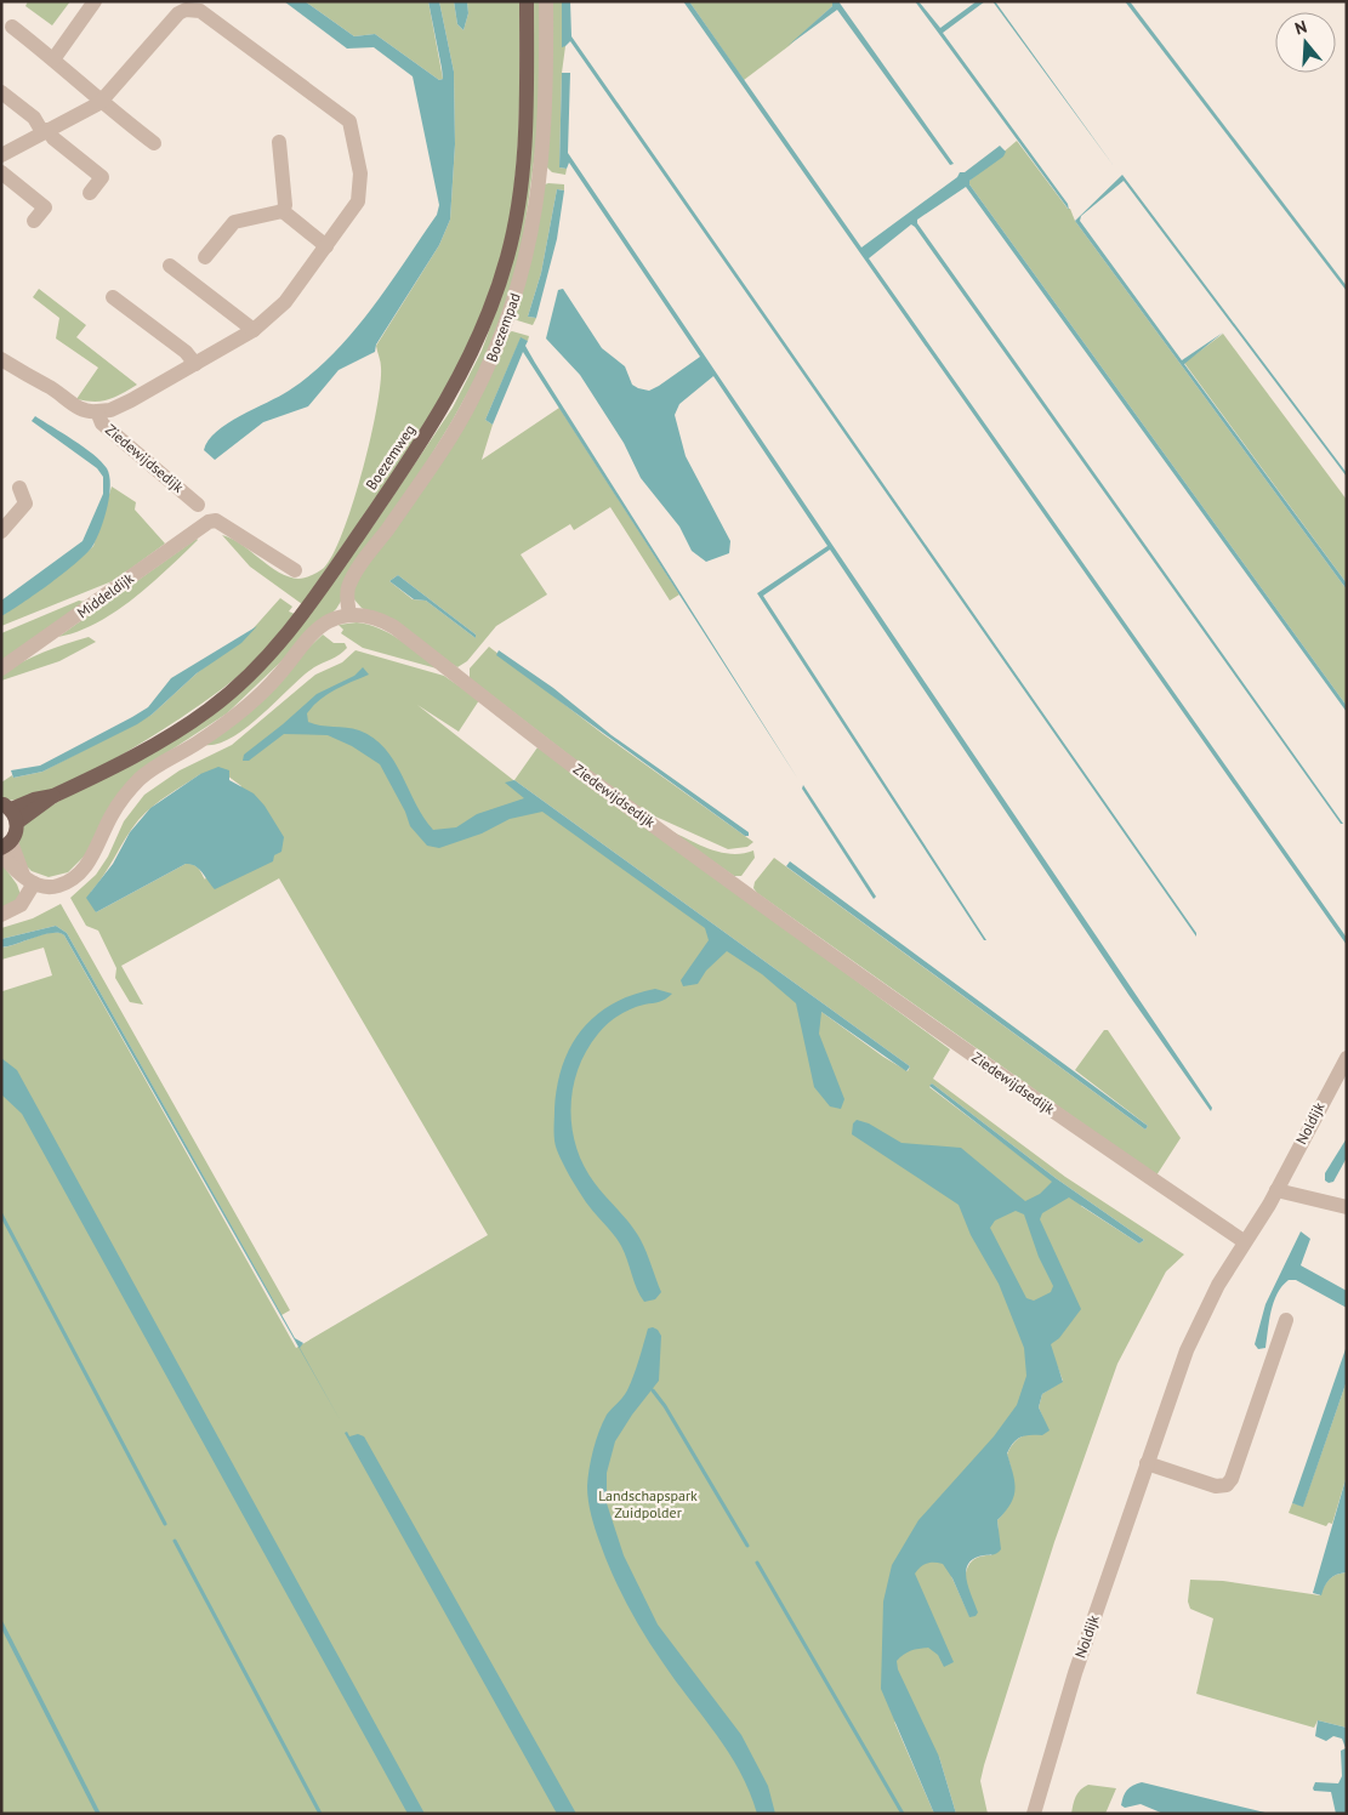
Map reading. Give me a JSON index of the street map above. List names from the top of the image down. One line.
{"streets":{"main road":["Boezemweg"],"street":["Boezempad","Ziedewijdsedijk","Middeldijk","Noldijk"]},"crossings":[["Boezempad","Ziedewijdsedijk"],["Ziedewijdsedijk","Noldijk"]],"parks":["Landschapspark Zuidpolder"],"north":"top"}
